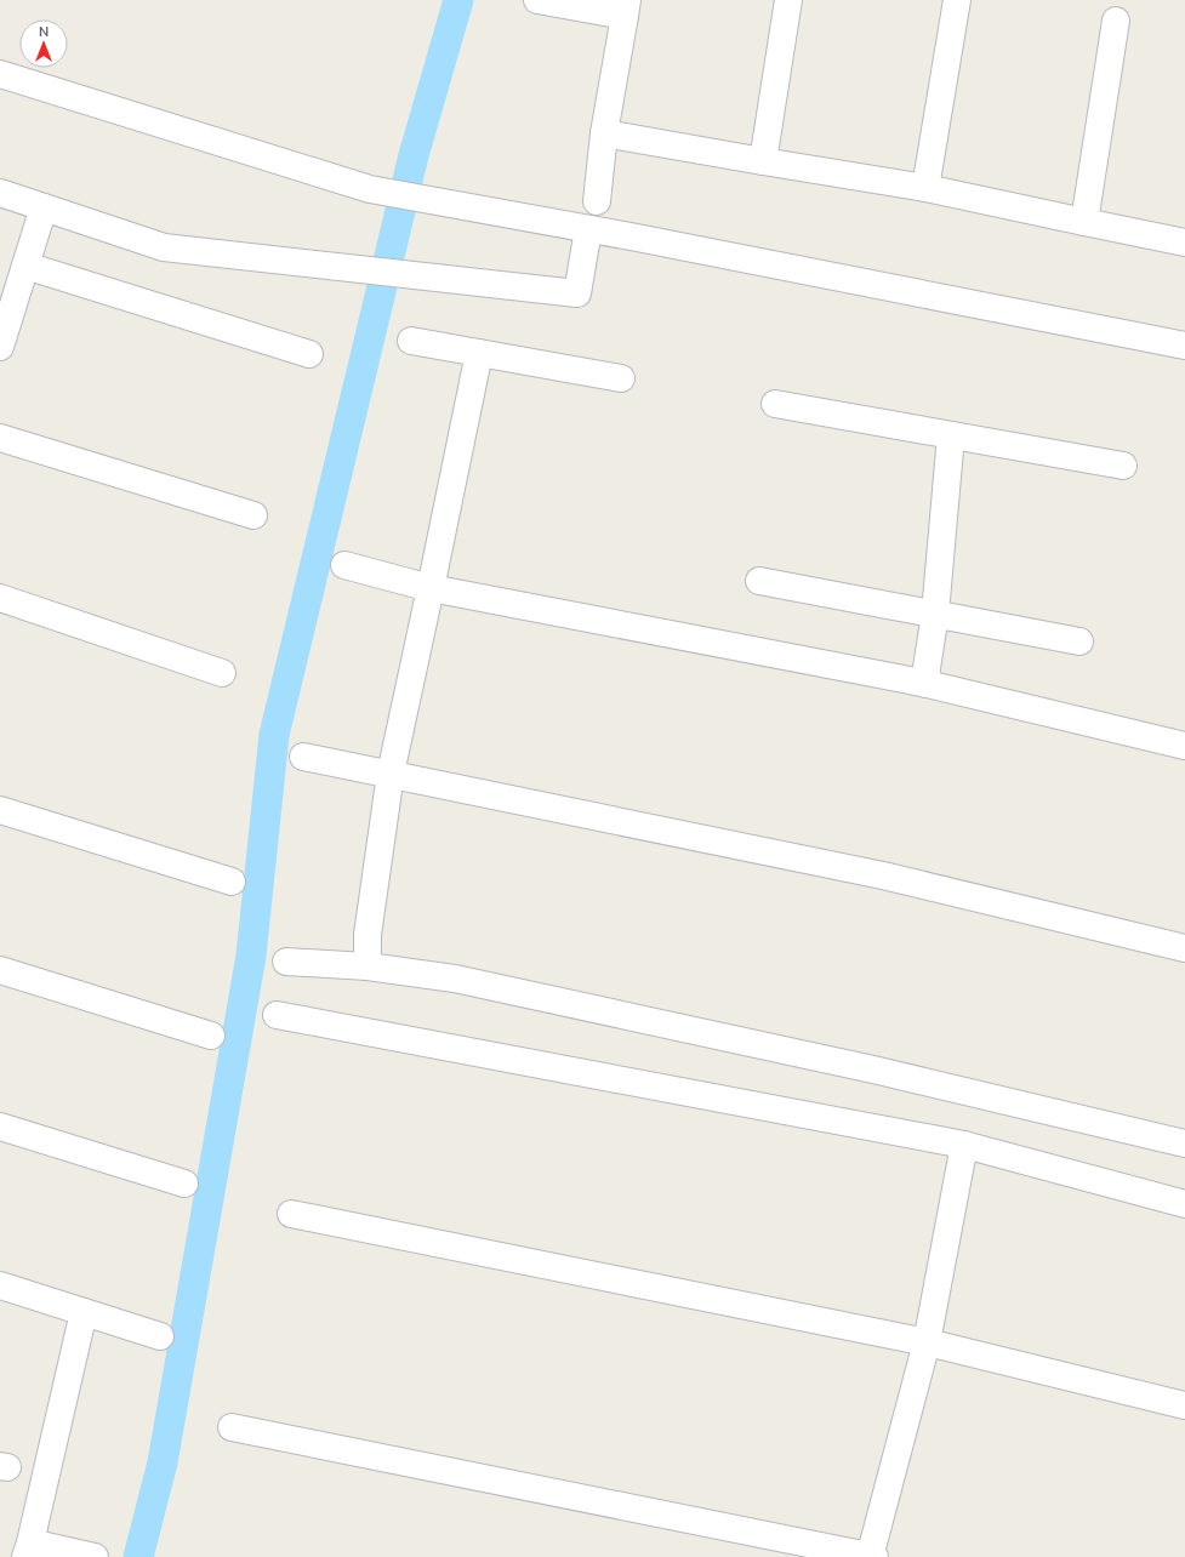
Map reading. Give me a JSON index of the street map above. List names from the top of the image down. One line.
{"north":"top"}
